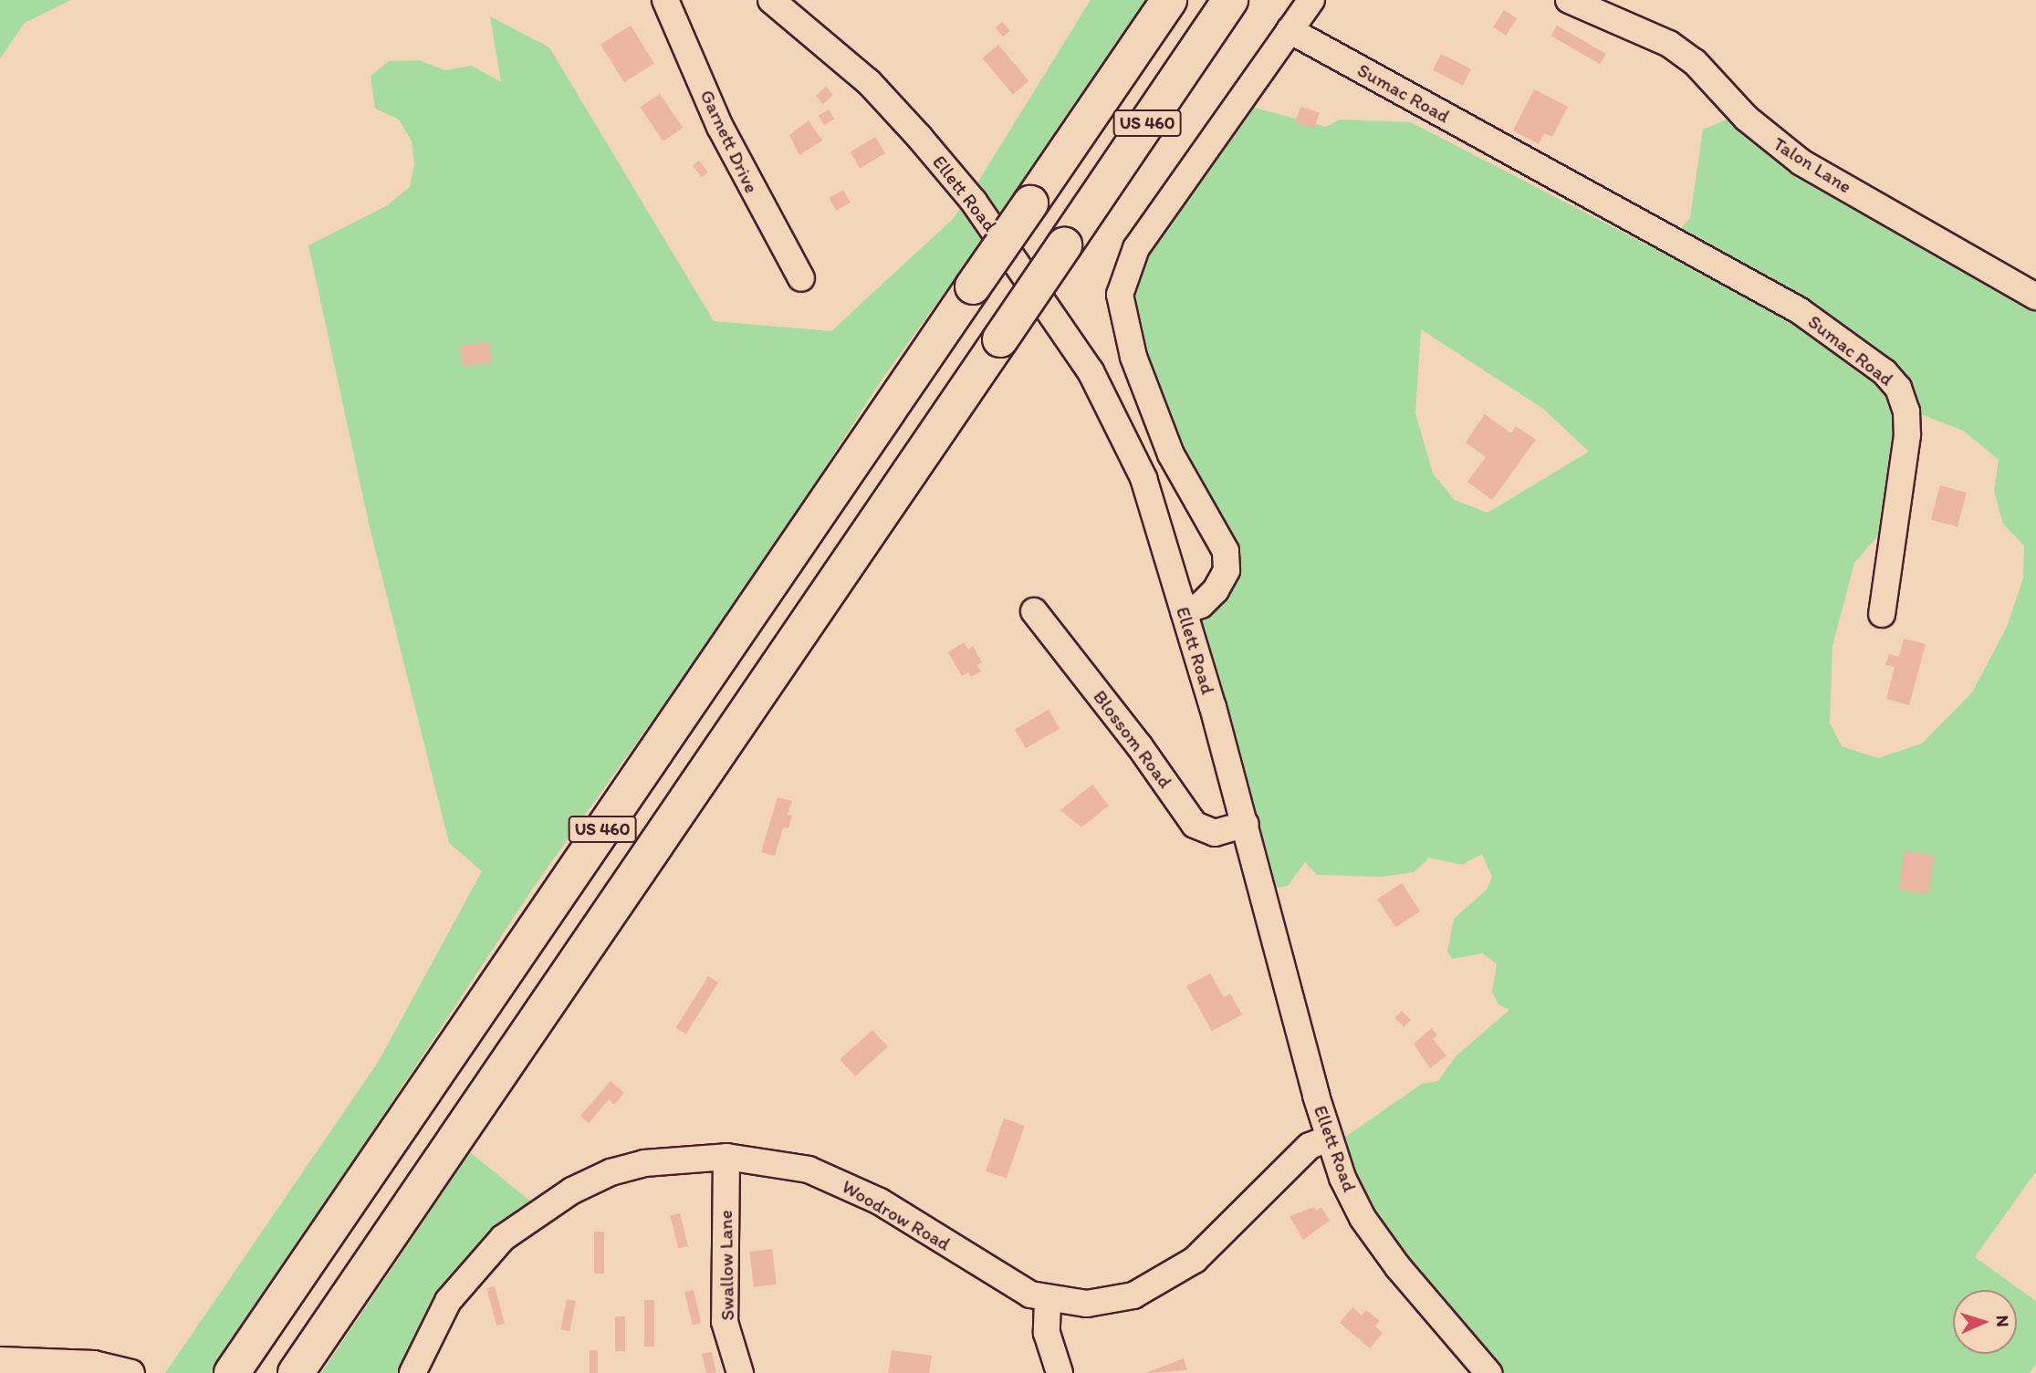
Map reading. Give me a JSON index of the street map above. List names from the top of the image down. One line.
{"streets":{"highway":["US 460"],"street":["Sumac Road","Garnett Drive","Talon Lane","Ellett Road","Blossom Road","Woodrow Road","Swallow Lane"]},"crossings":[["Ellett Road","Blossom Road"],["Ellett Road","Woodrow Road"],["Woodrow Road","Swallow Lane"]],"north":"right"}
